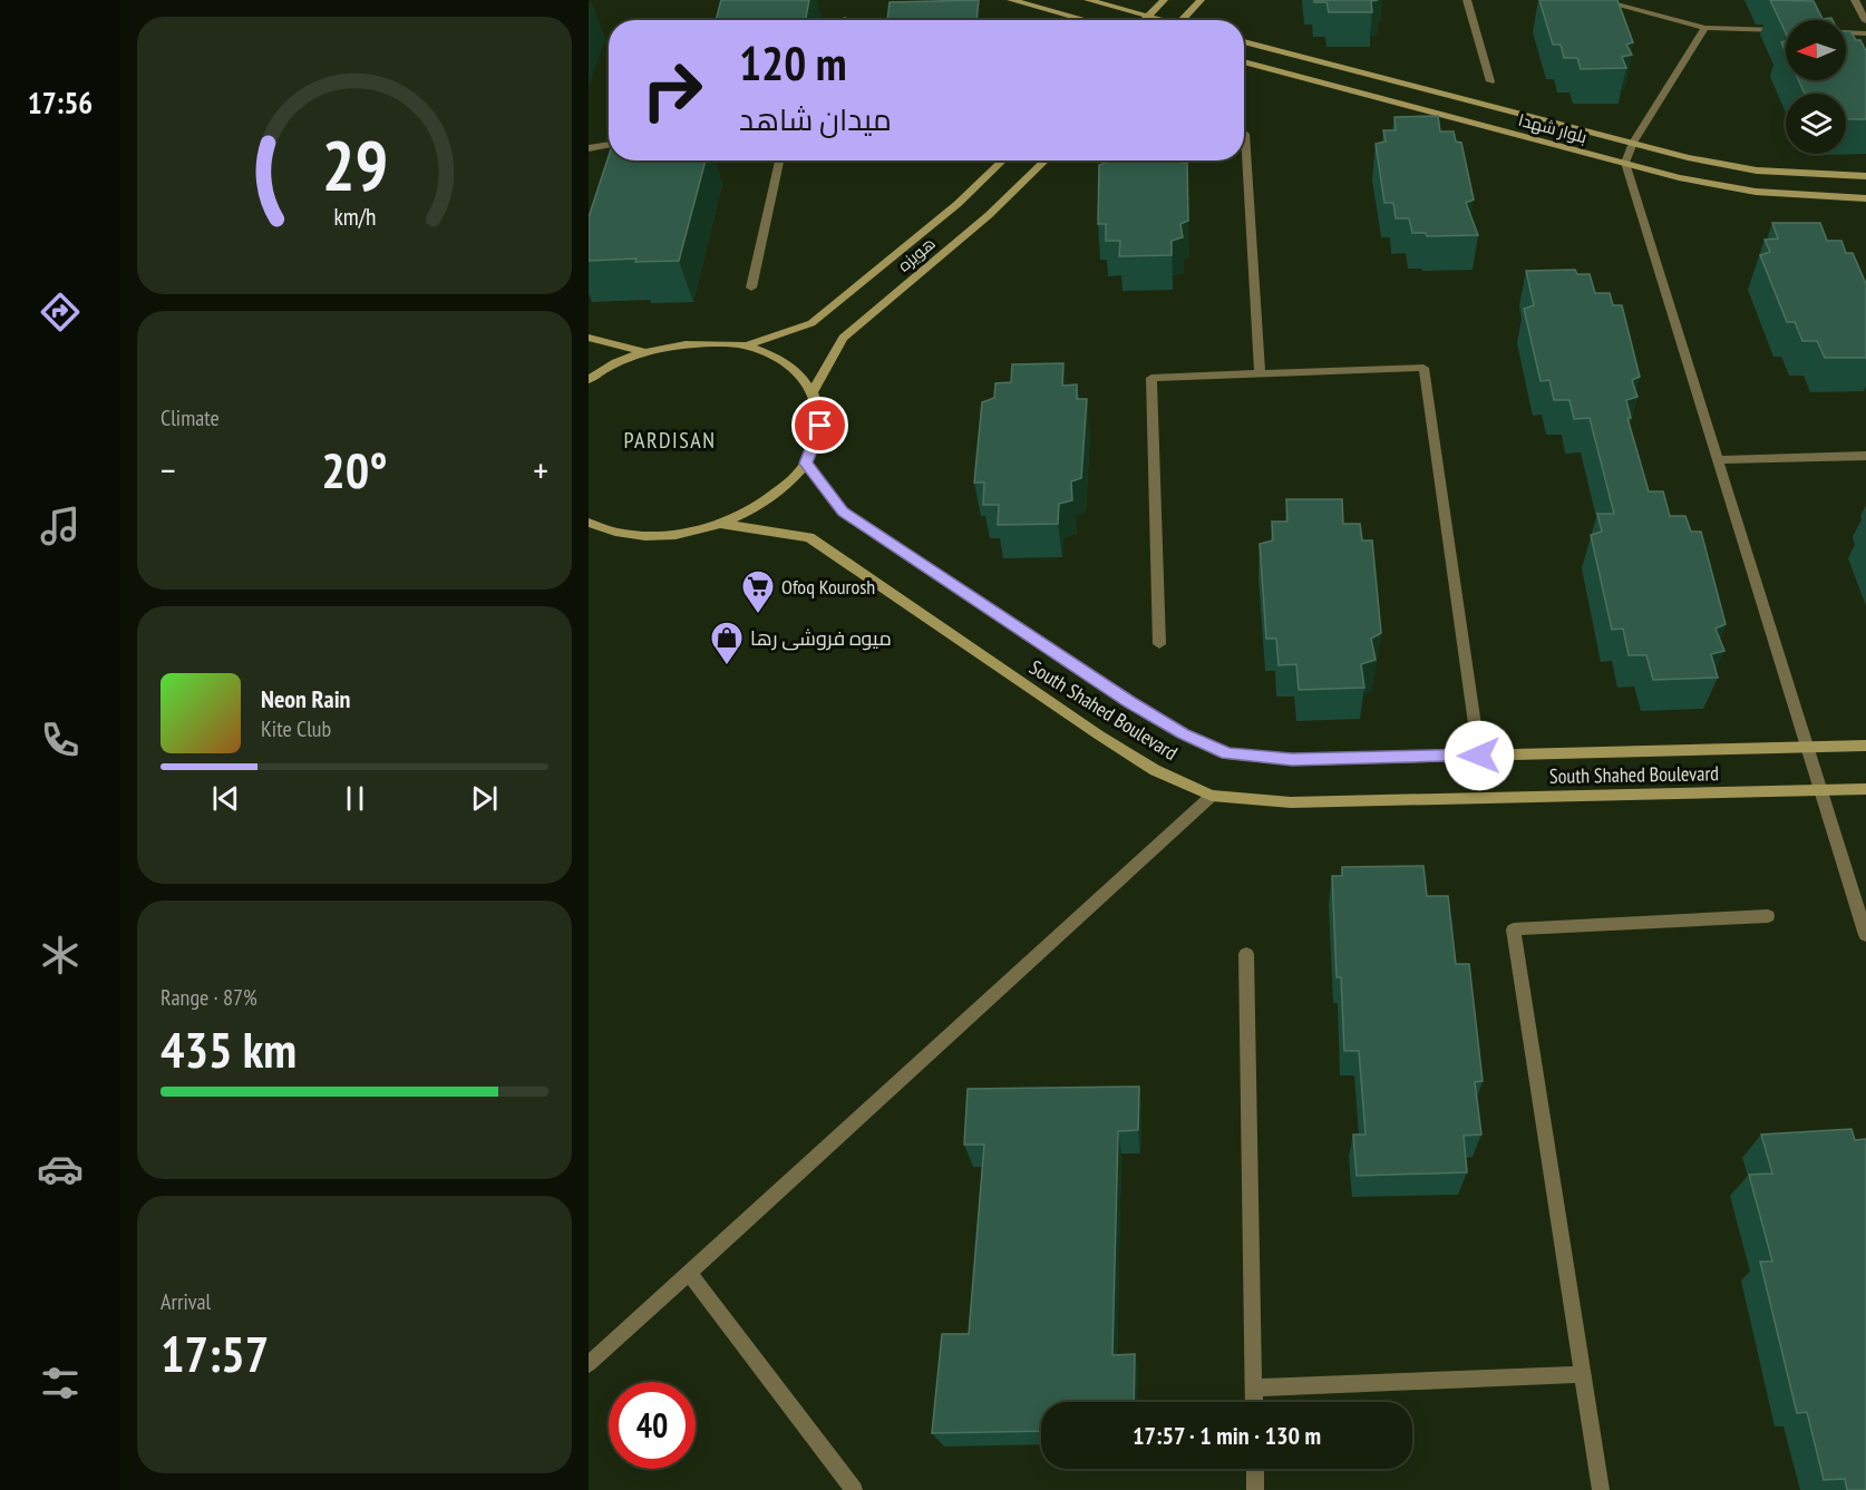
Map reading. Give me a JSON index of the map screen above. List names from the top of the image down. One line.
{"streets":{"street":["بلوار شهدا","هویزه","South Shahed Boulevard"]},"districts":["PARDISAN"],"places":{"supermarket":["Ofoq Kourosh"],"shop":["میوه فروشی رها"]},"north":"left","page":{"tabs":"17:56","turn":["120 m","میدان شاهد"],"tile":["Climate",["Range · 87%","435 km"],["Arrival","17:57"]],"heat":["−","20°","+"],"song":["Neon Rain","Kite Club"],"limit":"40","trip":"17:57 · 1 min · 130 m","gauge":["29","km/h"]}}
